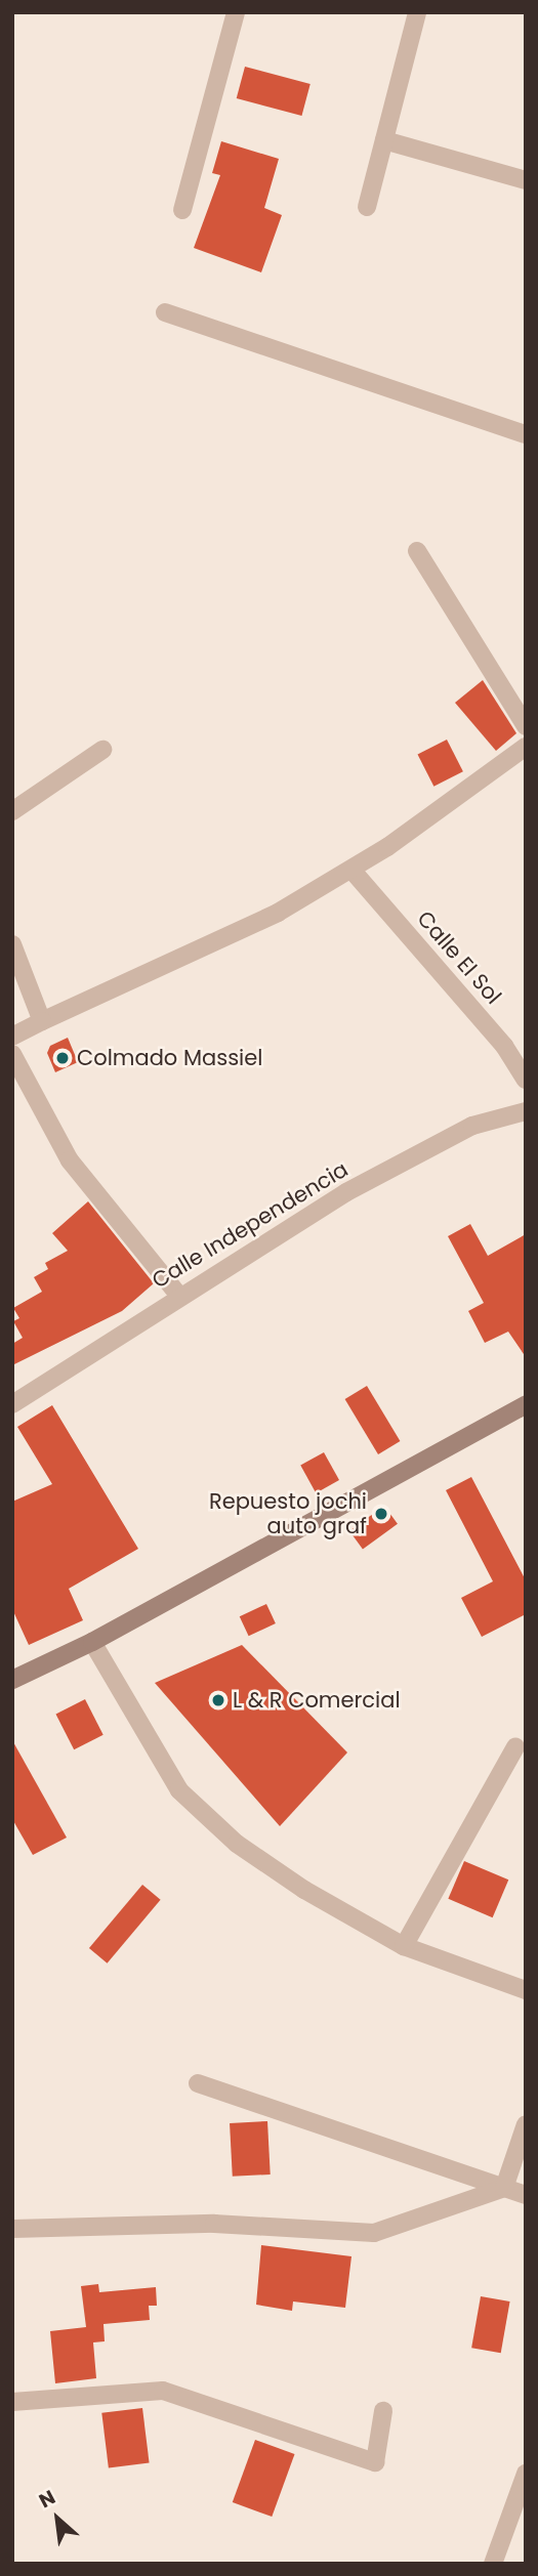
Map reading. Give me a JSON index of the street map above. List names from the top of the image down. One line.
{"streets":{"street":["Calle El Sol","Calle Independencia"]},"places":["Colmado Massiel","Repuesto jochi auto graf","L & R Comercial"],"north":"top left"}
